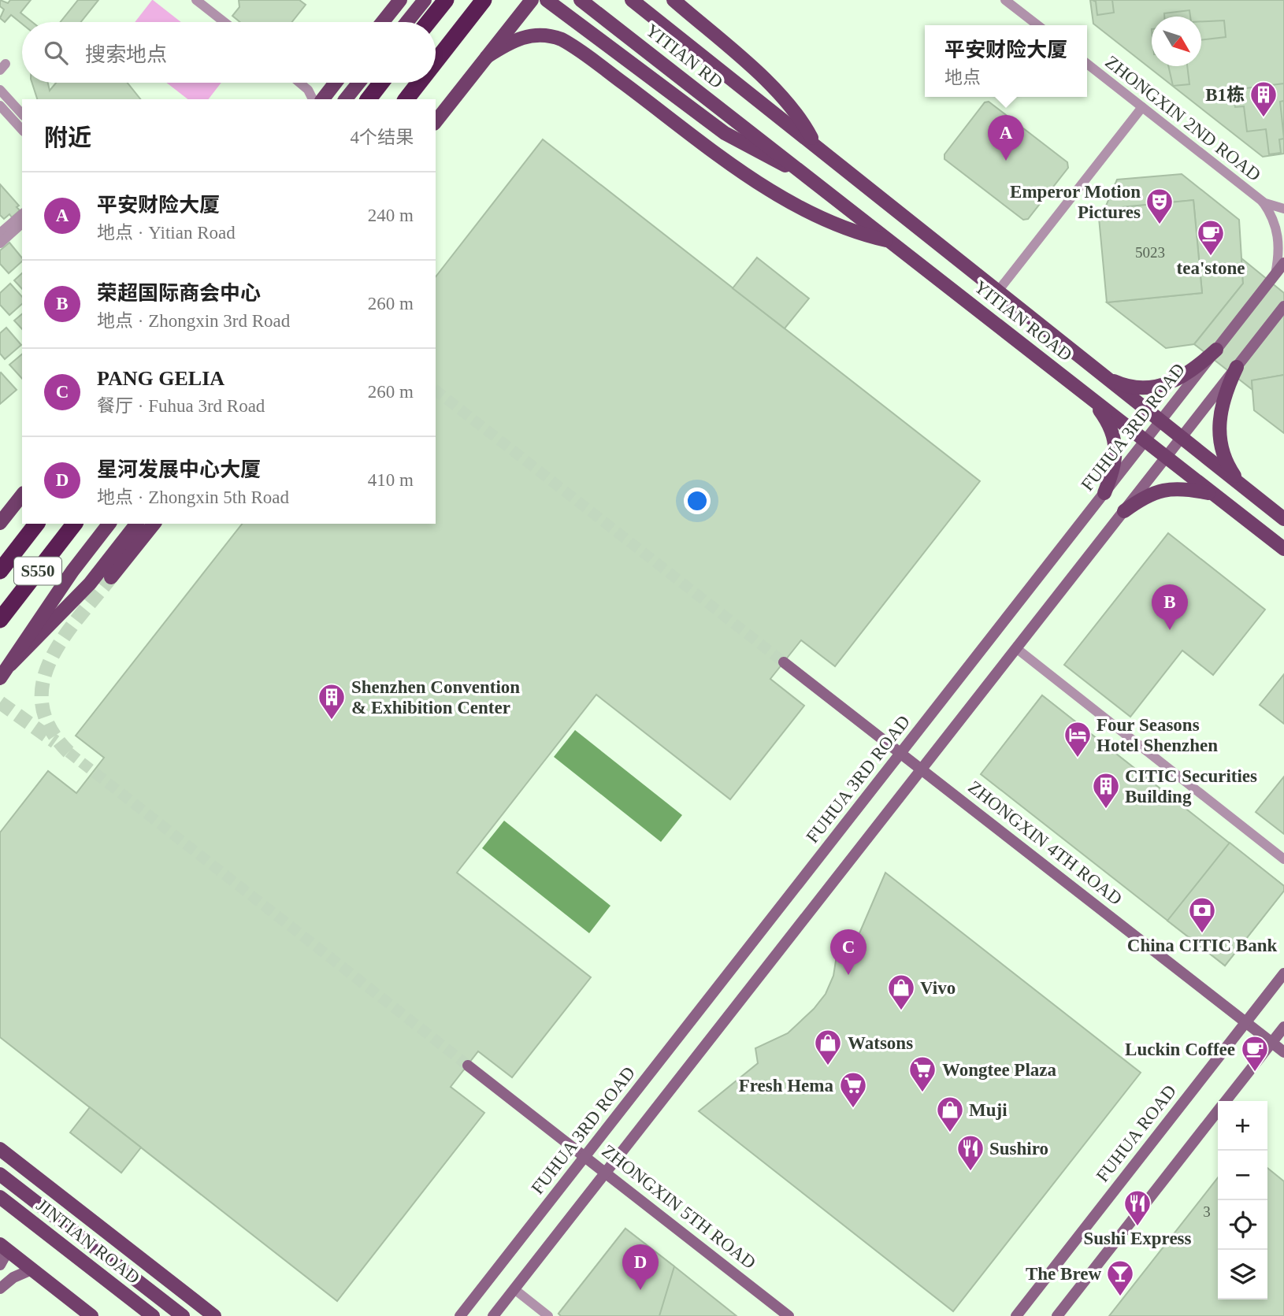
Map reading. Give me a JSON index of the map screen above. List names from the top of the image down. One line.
{"streets":{"highway":["S550"],"main road":["YITIAN RD","YITIAN ROAD","JINTIAN ROAD"],"street":["ZHONGXIN 2ND ROAD","FUHUA 3RD ROAD","ZHONGXIN 4TH ROAD","FUHUA ROAD","ZHONGXIN 5TH ROAD"]},"crossings":[["YITIAN RD","YITIAN ROAD"],["ZHONGXIN 2ND ROAD","FUHUA 3RD ROAD"],["YITIAN ROAD","FUHUA 3RD ROAD"],["FUHUA 3RD ROAD","ZHONGXIN 4TH ROAD"],["FUHUA 3RD ROAD","ZHONGXIN 5TH ROAD"],["ZHONGXIN 4TH ROAD","FUHUA ROAD"]],"places":{"building":["B1栋","Shenzhen Convention & Exhibition Center","CITIC Securities Building"],"theatre":["Emperor Motion Pictures"],"cafe":["tea'stone","Luckin Coffee"],"hotel":["Four Seasons Hotel Shenzhen"],"bank":["China CITIC Bank"],"shop":["Vivo","Watsons","Muji"],"supermarket":["Wongtee Plaza","Fresh Hema"],"restaurant":["Sushiro","Sushi Express"],"bar":["The Brew"]},"house_numbers":["5023","3"],"north":"bottom right","page":{"search":"搜索地点","popup":["平安财险大厦","地点"],"heading":["附近","4个结果"],"pins":["A","B","C","D"],"list":[{"mark":"A","name":"平安财险大厦","note":"地点 · Yitian Road","value":"240 m"},{"mark":"B","name":"荣超国际商会中心","note":"地点 · Zhongxin 3rd Road","value":"260 m"},{"mark":"C","name":"PANG GELIA","note":"餐厅 · Fuhua 3rd Road","value":"260 m"},{"mark":"D","name":"星河发展中心大厦","note":"地点 · Zhongxin 5th Road","value":"410 m"}],"map_buttons":["+","−"]}}
